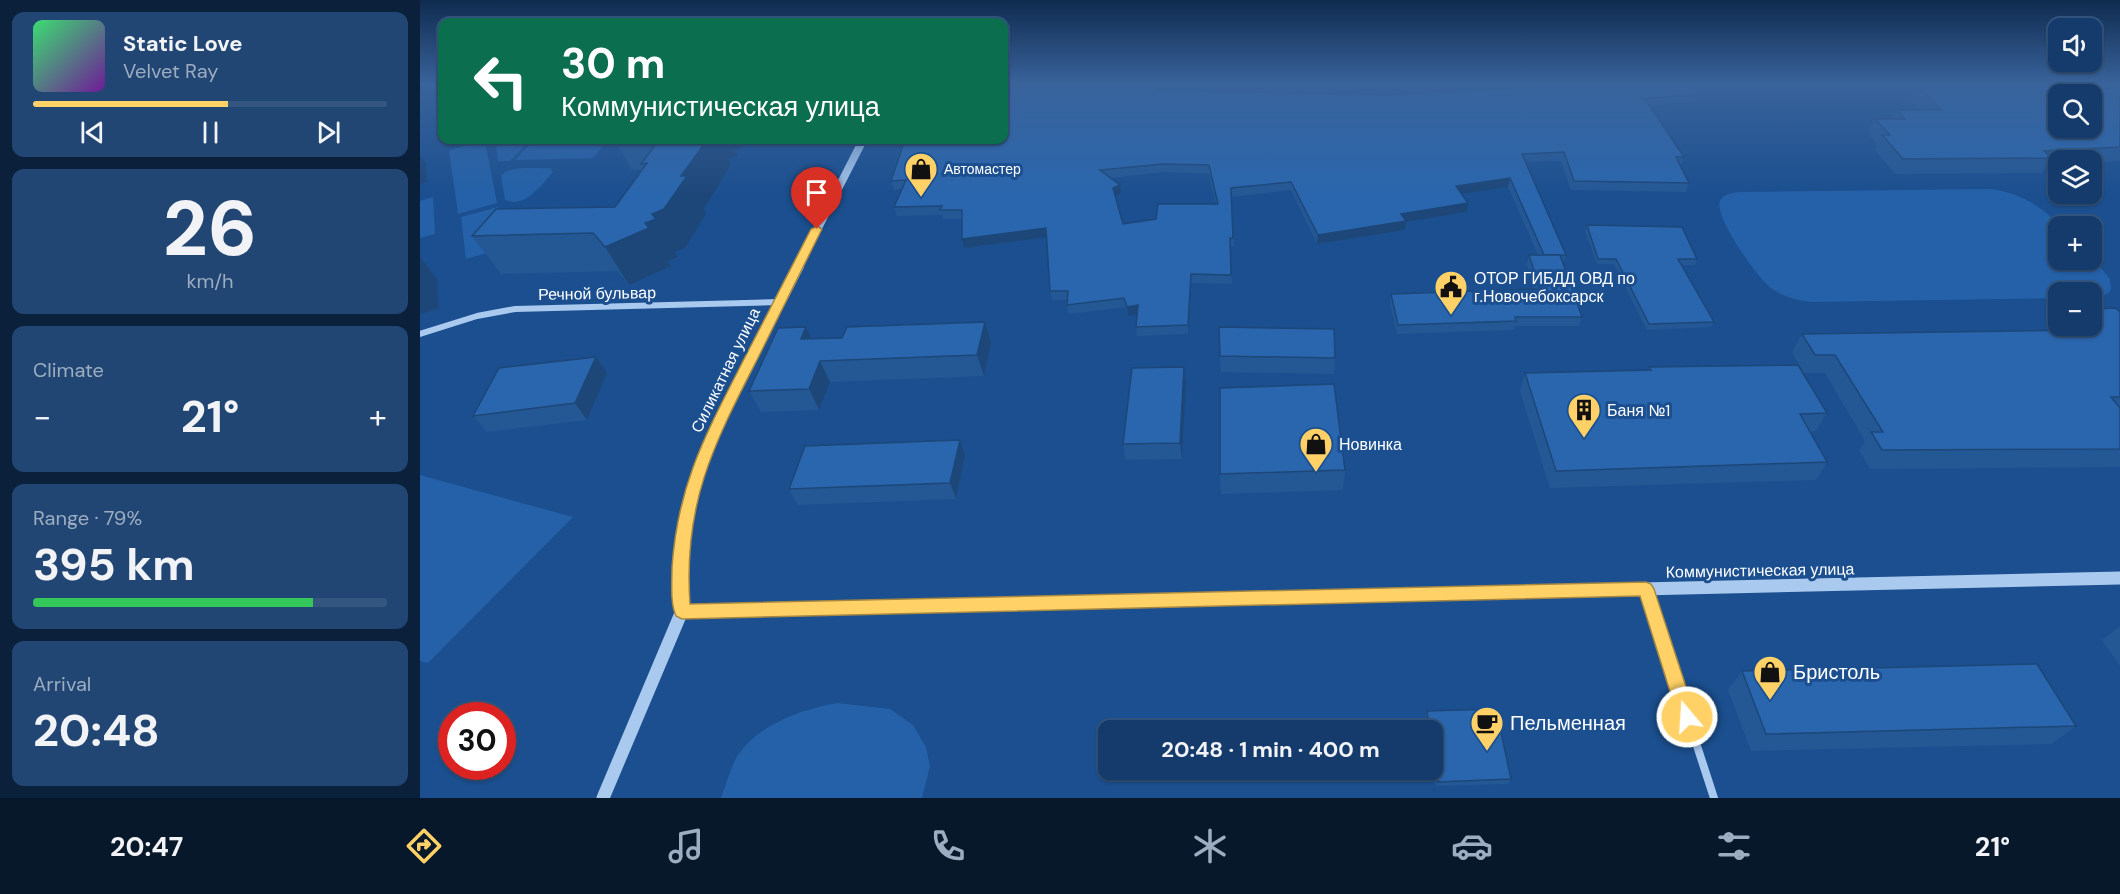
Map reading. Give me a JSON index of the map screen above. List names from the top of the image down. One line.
{"streets":{"street":["Речной бульвар","Силикатная улица","Коммунистическая улица"]},"crossings":[["Речной бульвар","Силикатная улица"],["Силикатная улица","Коммунистическая улица"]],"places":{"shop":["Автомастер","Новинка","Бристоль"],"public building":["ОТОР ГИБДД ОВД по г.Новочебоксарск"],"building":["Баня №1"],"cafe":["Пельменная"]},"page":{"map_buttons":["+","−"],"turn":["30 m","Коммунистическая улица"],"song":["Static Love","Velvet Ray"],"tile":[["26","km/h"],"Climate",["Range · 79%","395 km"],["Arrival","20:48"]],"heat":["−","21°","+"],"limit":"30","trip":"20:48 · 1 min · 400 m","tabs":["20:47","21°"]}}
